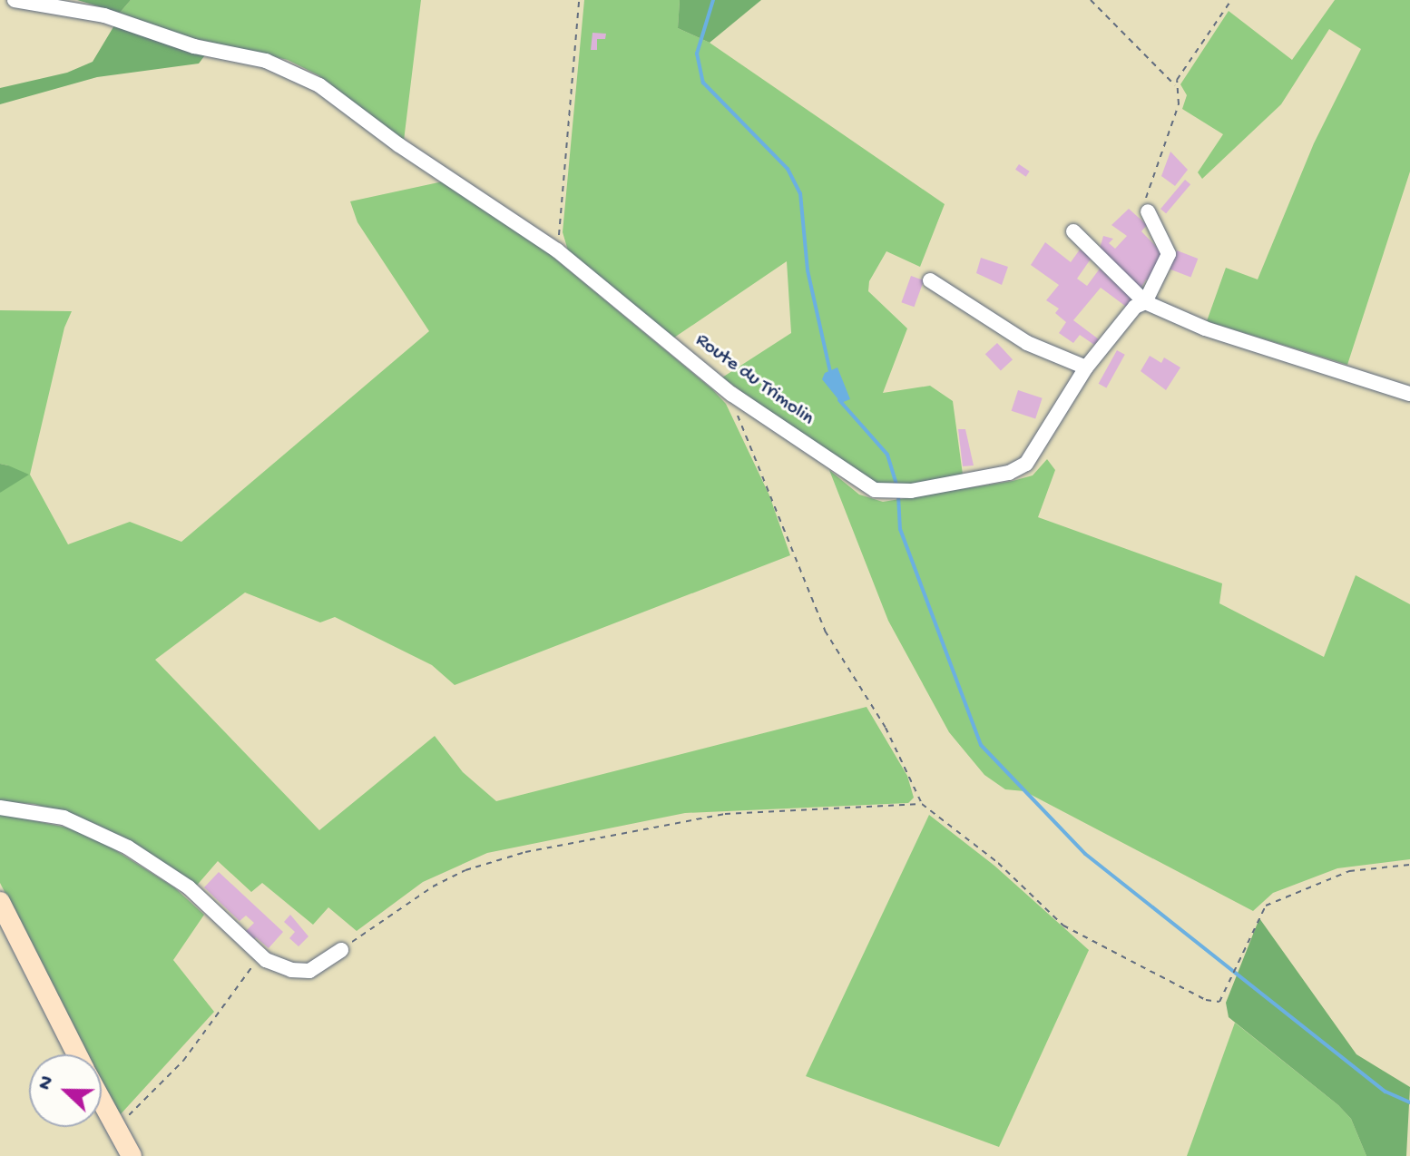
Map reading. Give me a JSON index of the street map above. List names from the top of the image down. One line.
{"streets":{"street":["Route du Trimolin"]},"north":"left"}
